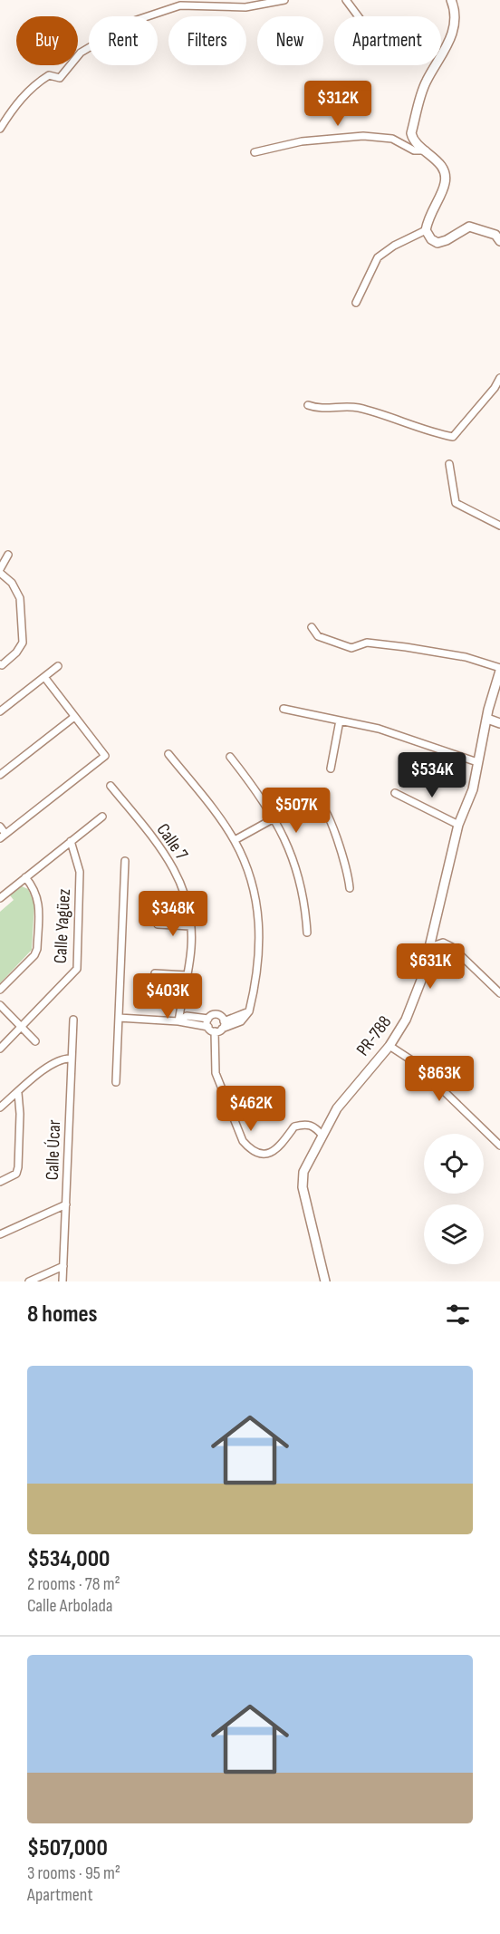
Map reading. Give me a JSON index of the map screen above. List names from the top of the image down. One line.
{"streets":{"street":["Calle 7","Calle Yagüez","PR-788","Calle Úcar"]},"page":{"chip":["Buy","Rent","Filters","New","Apartment"],"price":["$312K","$534K","$507K","$348K","$631K","$403K","$863K","$462K"],"heading":"8 homes","list":[{"name":"$534,000","note":"2 rooms · 78 m² · Calle Arbolada"},{"name":"$507,000","note":"3 rooms · 95 m² · Apartment"}]}}
